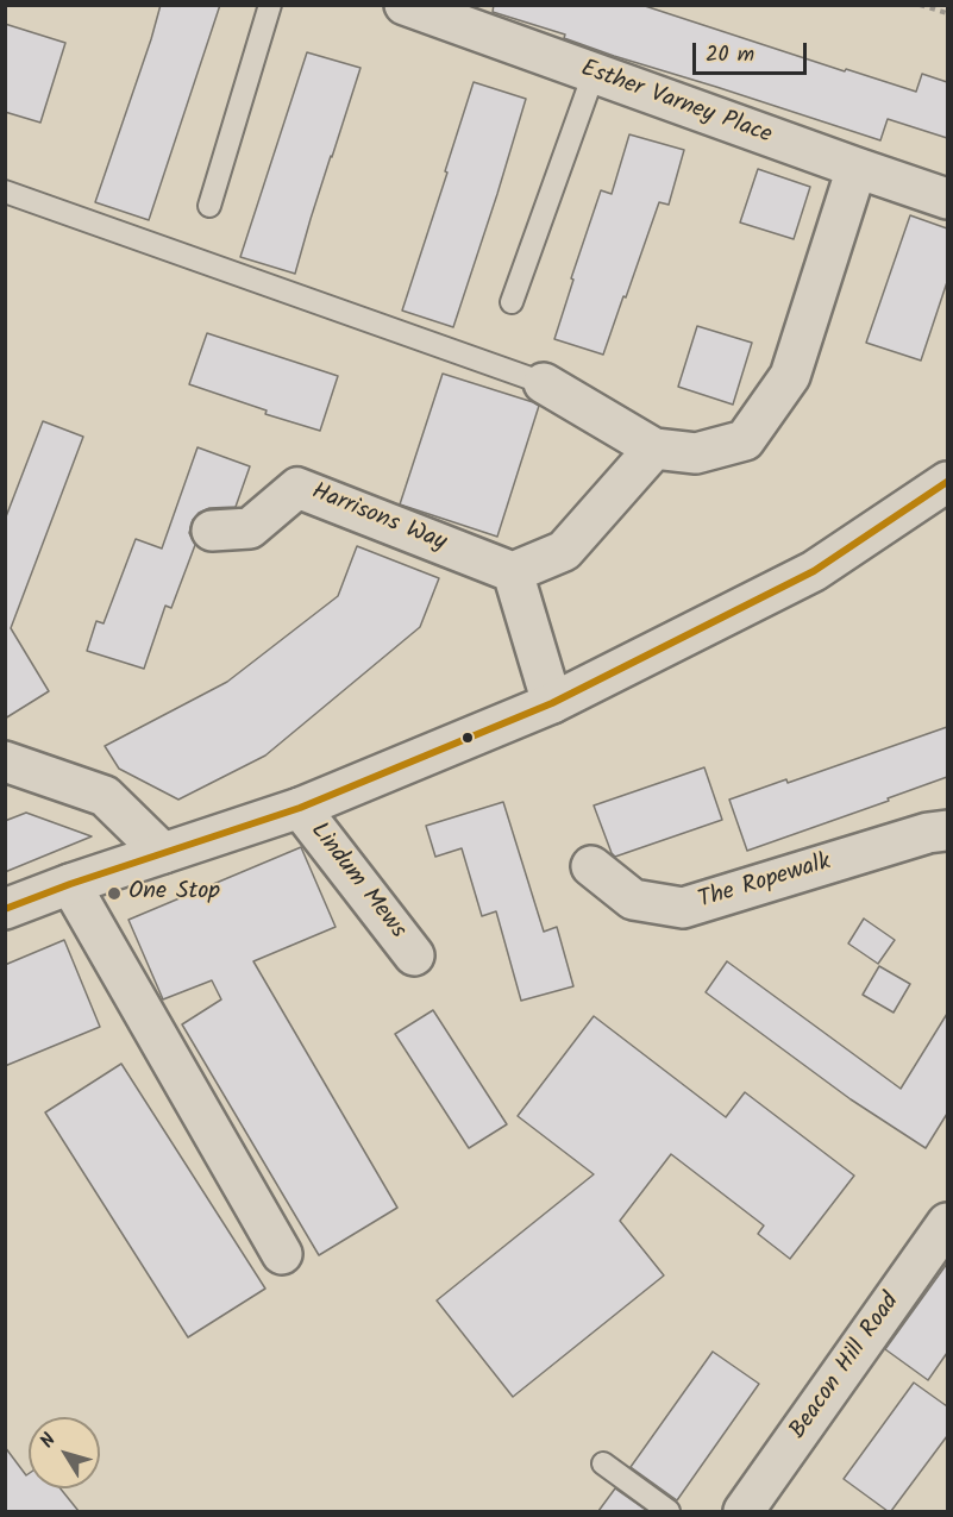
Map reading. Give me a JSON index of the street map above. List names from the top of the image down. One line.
{"streets":{"street":["Esther Varney Place","Harrisons Way","Lindum Mews","The Ropewalk","Beacon Hill Road"]},"places":["One Stop"],"scale_bar":"20 m","north":"top left"}
